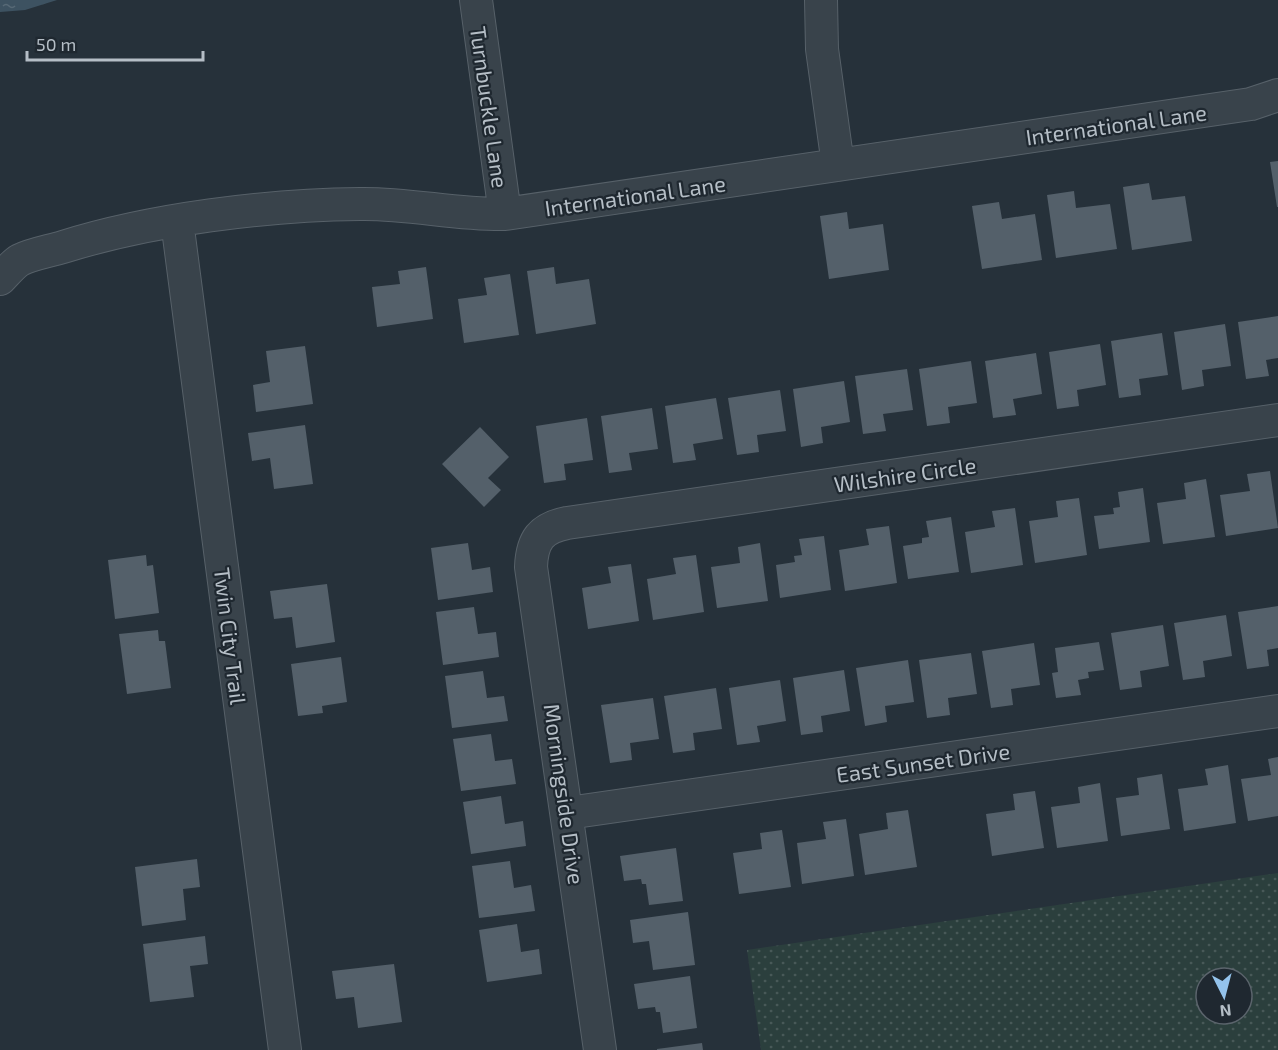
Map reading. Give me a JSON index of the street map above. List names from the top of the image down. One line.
{"streets":{"street":["Turnbuckle Lane","International Lane","Wilshire Circle","Twin City Trail","East Sunset Drive","Morningside Drive"]},"crossings":[["Turnbuckle Lane","International Lane"],["International Lane","Twin City Trail"],["Wilshire Circle","Morningside Drive"],["East Sunset Drive","Morningside Drive"]],"scale_bar":"50 m","north":"bottom"}
